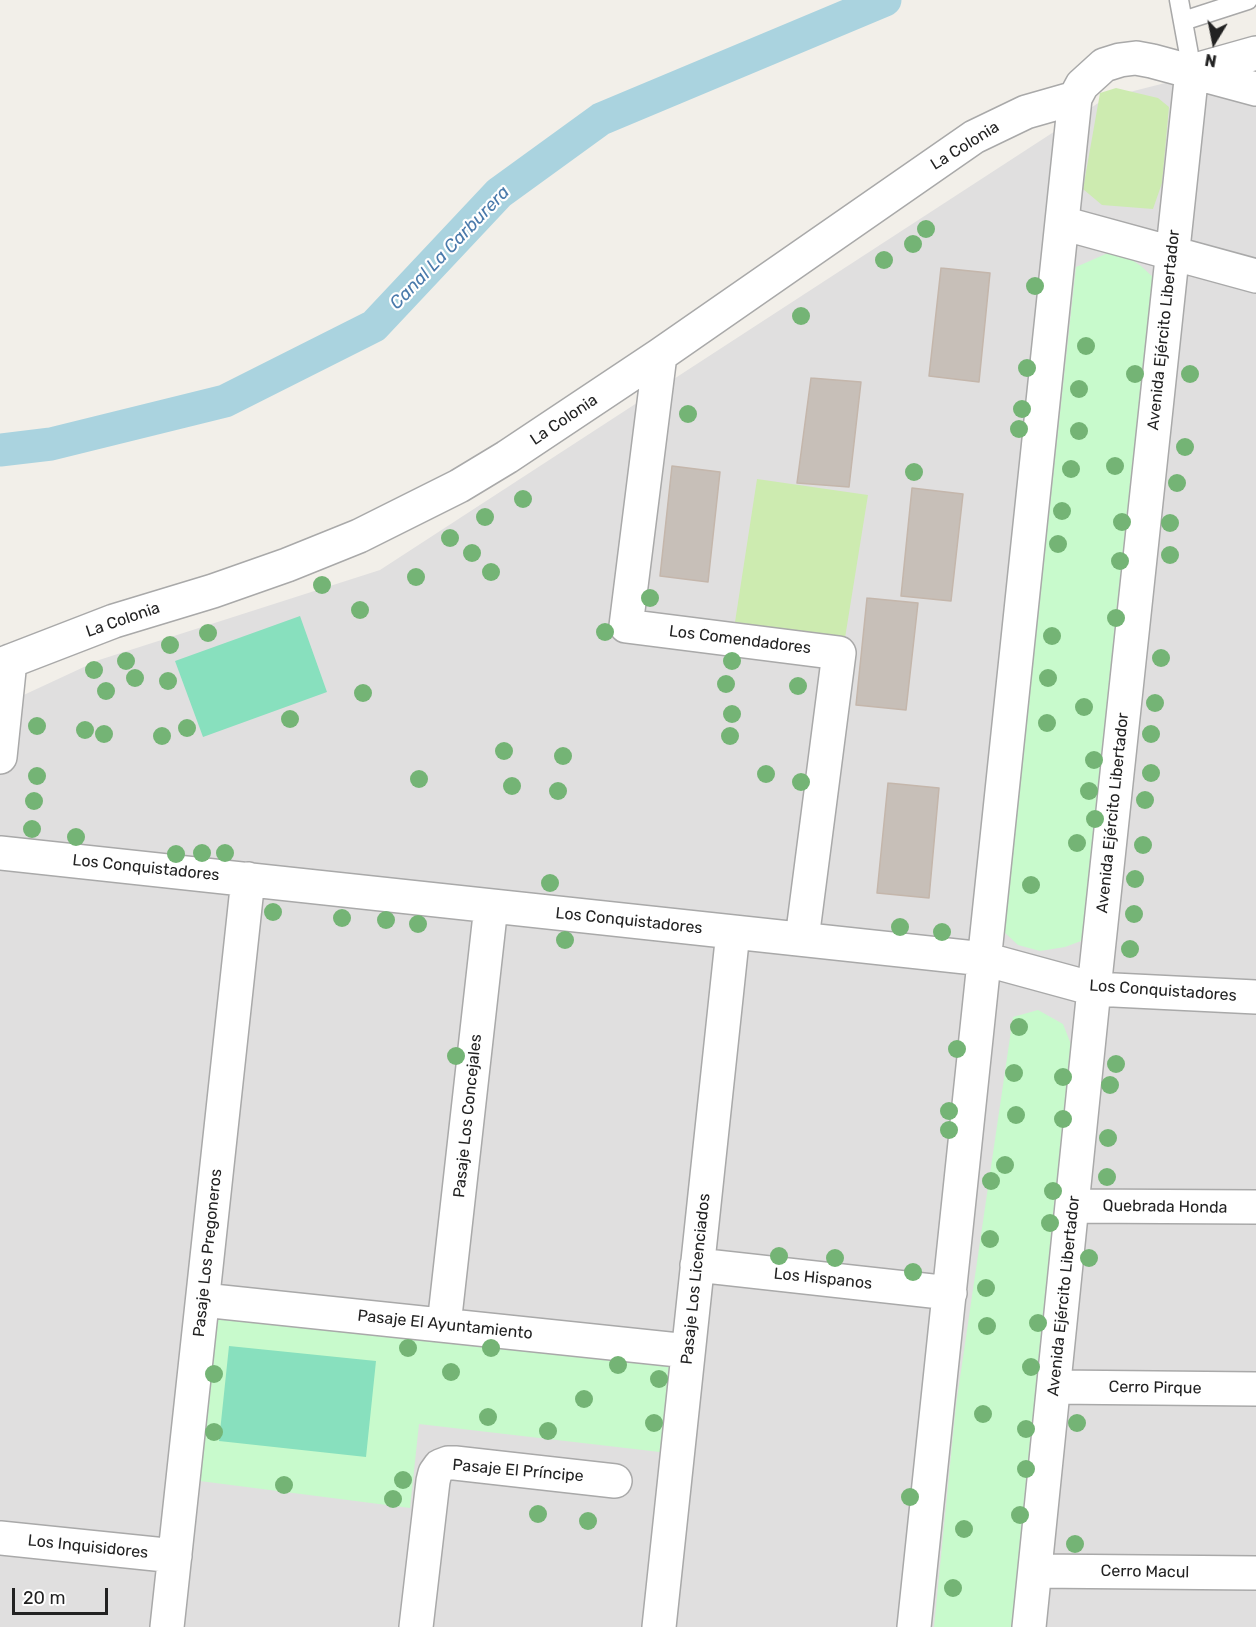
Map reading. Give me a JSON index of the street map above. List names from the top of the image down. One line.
{"streets":{"street":["La Colonia","Avenida Ejército Libertador","Los Comendadores","Los Conquistadores","Pasaje Los Concejales","Quebrada Honda","Pasaje Los Pregoneros","Pasaje Los Licenciados","Los Hispanos","Pasaje El Ayuntamiento","Cerro Pirque","Pasaje El Príncipe","Los Inquisidores","Cerro Macul"]},"crossings":[["La Colonia","Los Comendadores"],["Avenida Ejército Libertador","Los Conquistadores"],["Avenida Ejército Libertador","Quebrada Honda"],["Avenida Ejército Libertador","Cerro Pirque"],["Avenida Ejército Libertador","Cerro Macul"],["Los Comendadores","Los Conquistadores"],["Los Conquistadores","Pasaje Los Concejales"],["Los Conquistadores","Pasaje Los Pregoneros"],["Los Conquistadores","Pasaje Los Licenciados"],["Pasaje Los Concejales","Pasaje El Ayuntamiento"],["Pasaje Los Pregoneros","Pasaje El Ayuntamiento"],["Pasaje Los Pregoneros","Los Inquisidores"],["Pasaje Los Licenciados","Los Hispanos"],["Pasaje Los Licenciados","Pasaje El Ayuntamiento"]],"water":["Canal La Carburera"],"scale_bar":"20 m","north":"bottom"}
